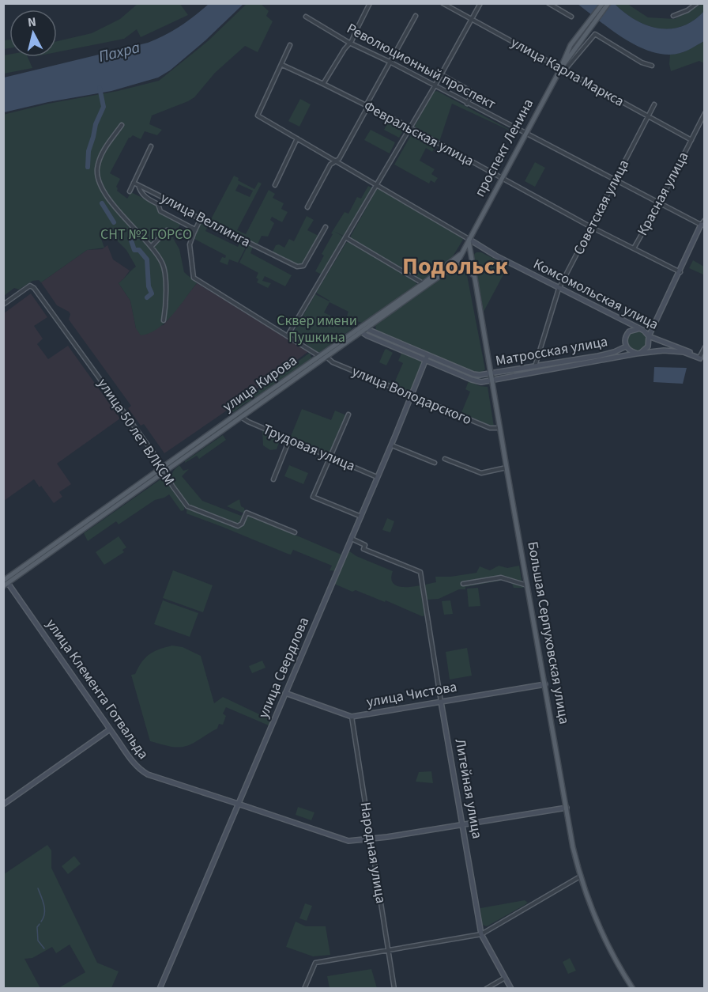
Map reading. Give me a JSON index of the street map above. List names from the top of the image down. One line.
{"streets":{"main road":["проспект Ленина","улица Кирова","Большая Серпуховская улица"],"street":["Революционный проспект","улица Карла Маркса","Февральская улица","Красная улица","Советская улица","улица Веллинга","Комсомольская улица","Матросская улица","улица Володарского","улица 50 лет ВЛКСМ","Трудовая улица","улица Свердлова","улица Клемента Готвальда","улица Чистова","Литейная улица","Народная улица"]},"crossings":[["Революционный проспект","проспект Ленина"],["Революционный проспект","Красная улица"],["Революционный проспект","Советская улица"],["улица Карла Маркса","проспект Ленина"],["улица Карла Маркса","Красная улица"],["улица Карла Маркса","Советская улица"],["Февральская улица","проспект Ленина"],["Февральская улица","Красная улица"],["Февральская улица","Советская улица"],["проспект Ленина","Комсомольская улица"],["проспект Ленина","улица Кирова"],["проспект Ленина","Большая Серпуховская улица"],["Советская улица","Комсомольская улица"],["Советская улица","Матросская улица"],["Комсомольская улица","Матросская улица"],["Комсомольская улица","Большая Серпуховская улица"],["Матросская улица","улица Кирова"],["Матросская улица","Большая Серпуховская улица"],["Матросская улица","улица Свердлова"],["улица Кирова","улица Володарского"],["улица Кирова","улица 50 лет ВЛКСМ"],["улица Кирова","Трудовая улица"],["улица Кирова","улица Клемента Готвальда"],["улица Володарского","Большая Серпуховская улица"],["улица Володарского","улица Свердлова"],["Трудовая улица","улица Свердлова"],["Большая Серпуховская улица","улица Клемента Готвальда"],["Большая Серпуховская улица","улица Чистова"],["улица Свердлова","улица Клемента Готвальда"],["улица Свердлова","улица Чистова"],["улица Свердлова","Литейная улица"],["улица Клемента Готвальда","Литейная улица"],["улица Клемента Готвальда","Народная улица"],["улица Чистова","Литейная улица"],["улица Чистова","Народная улица"]],"districts":["Подольск"],"water":["Пахра"],"parks":["СНТ №2 ГОРСО","Сквер имени Пушкина"],"north":"top"}
